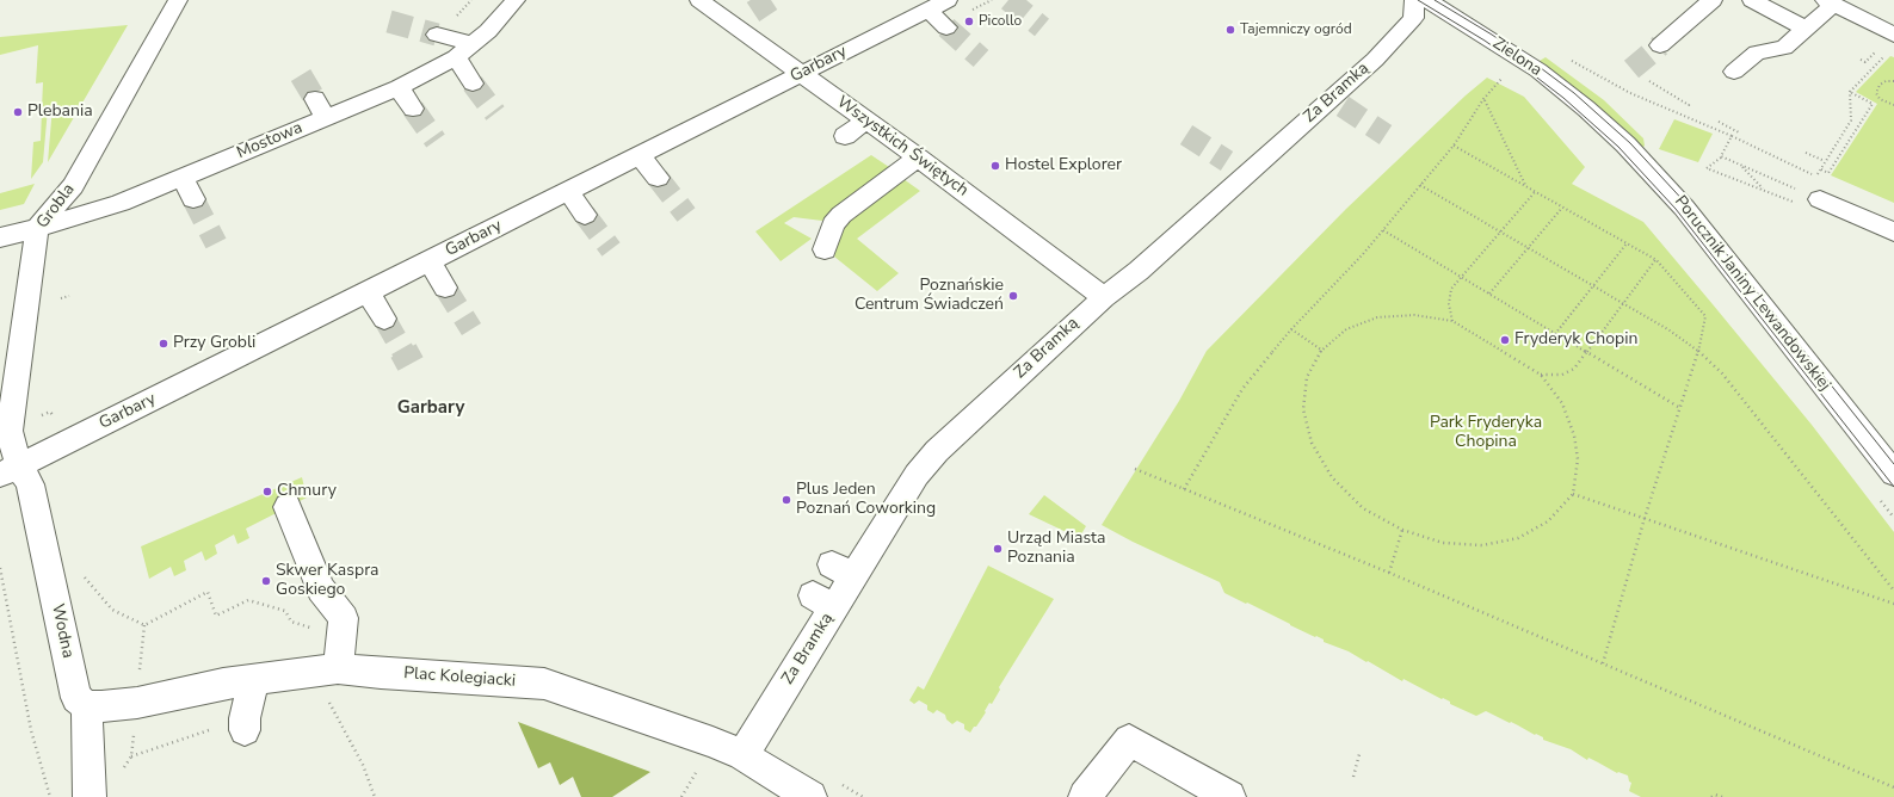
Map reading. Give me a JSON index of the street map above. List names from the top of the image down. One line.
{"streets":{"street":["Zielona","Garbary","Za Bramką","Mostowa","Wszystkich Świętych","Grobla","Porucznik Janiny Lewandowskiej","Wodna","Plac Kolegiacki"]},"crossings":[["Zielona","Porucznik Janiny Lewandowskiej"],["Garbary","Wszystkich Świętych"],["Garbary","Grobla"],["Garbary","Wodna"],["Za Bramką","Wszystkich Świętych"],["Za Bramką","Plac Kolegiacki"],["Mostowa","Grobla"],["Grobla","Wodna"],["Wodna","Plac Kolegiacki"]],"districts":["Garbary"],"parks":["Park Fryderyka Chopina"],"places":["Picollo","Tajemniczy ogród","Plebania","Hostel Explorer","Poznańskie Centrum Świadczeń","Fryderyk Chopin","Przy Grobli","Chmury","Plus Jeden Poznań Coworking","Urząd Miasta Poznania","Skwer Kaspra Goskiego"]}
